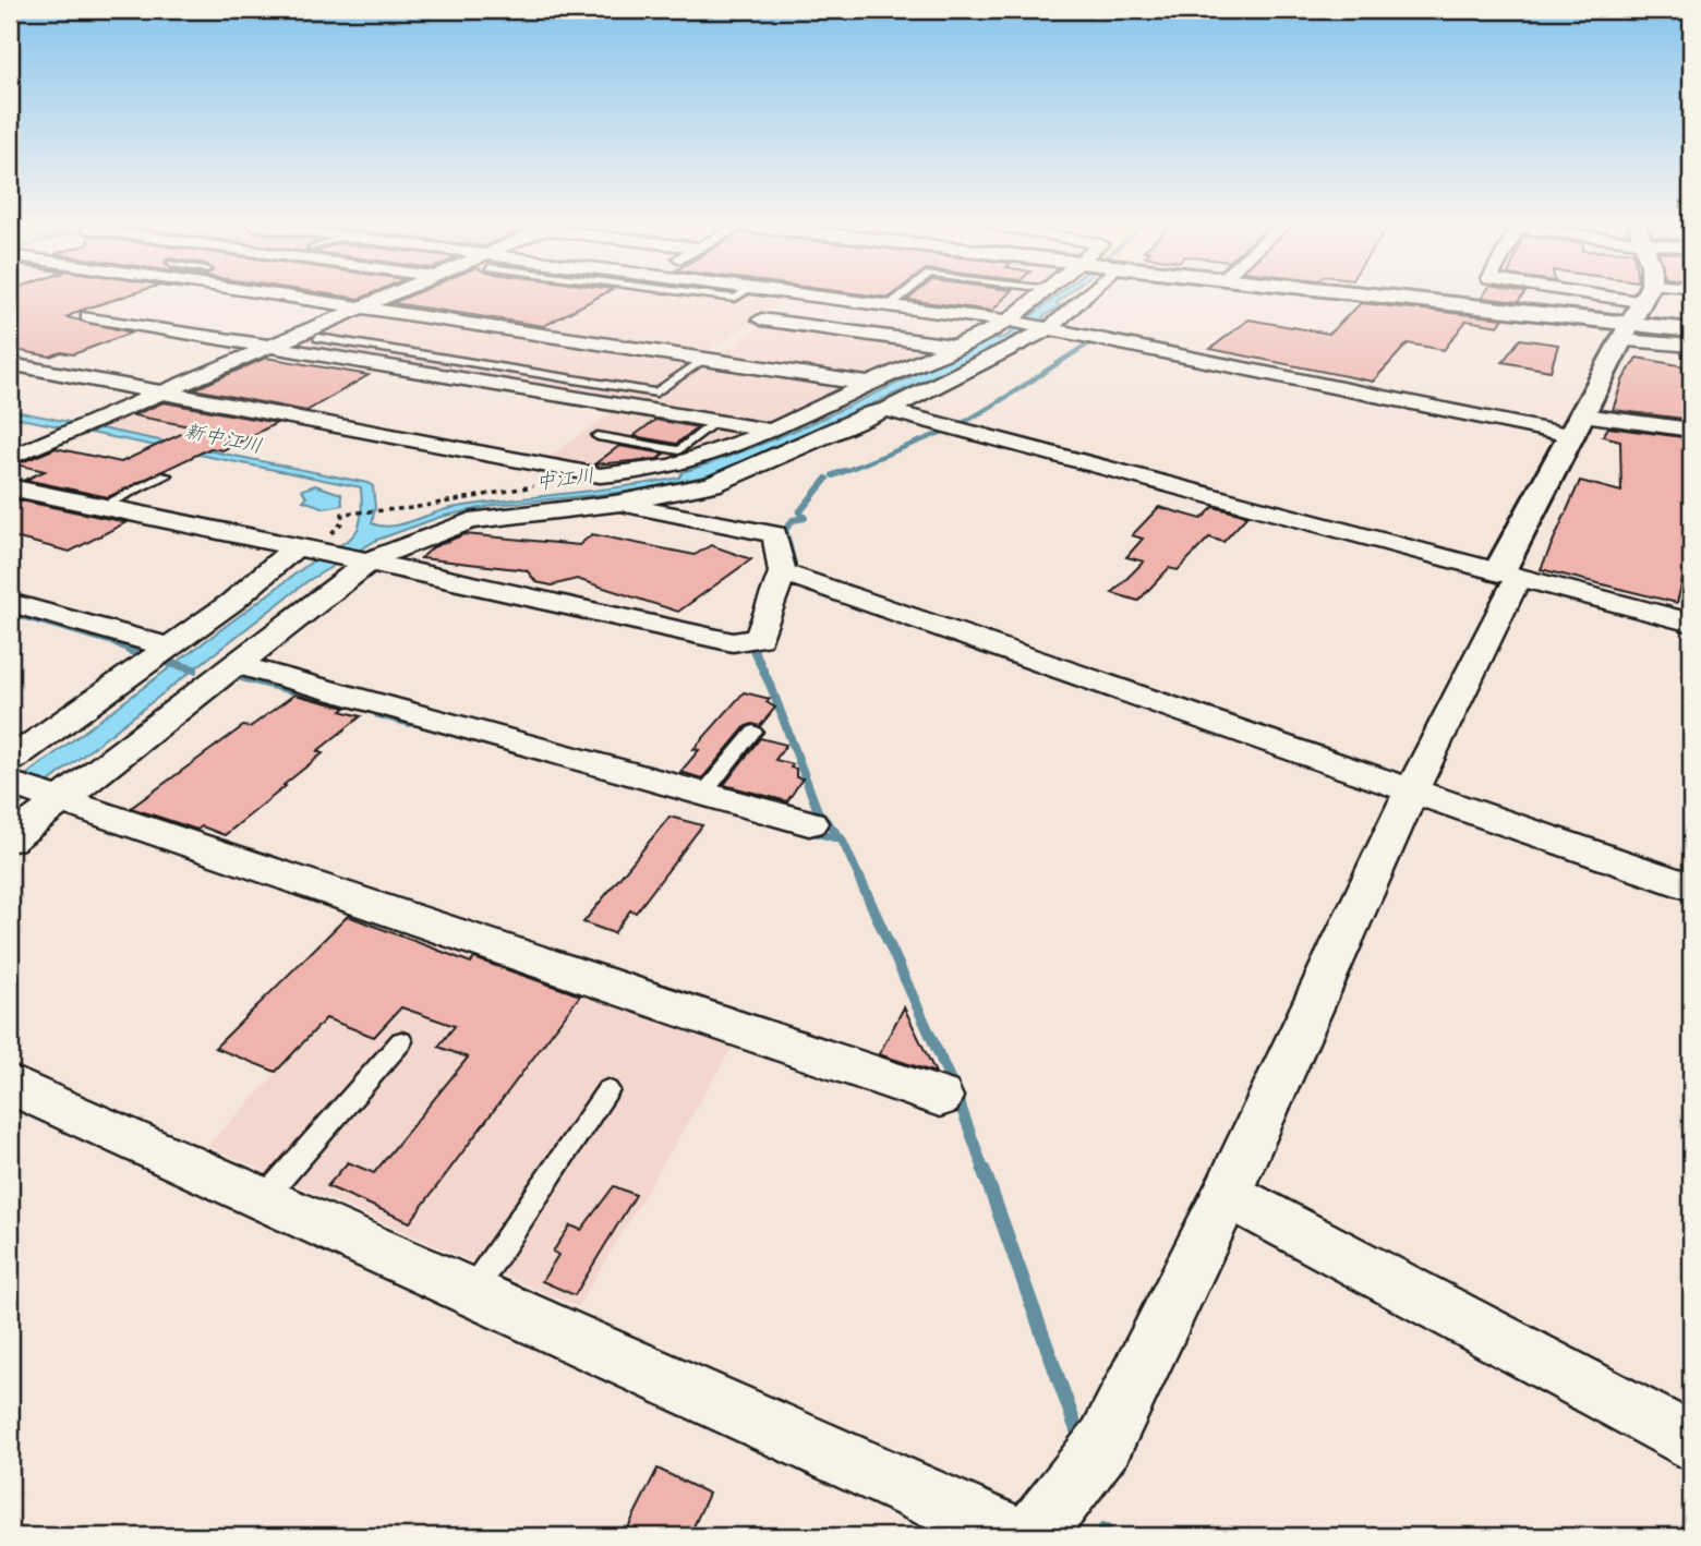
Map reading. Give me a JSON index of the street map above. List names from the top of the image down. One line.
{"water":["新中江川","中江川"]}
